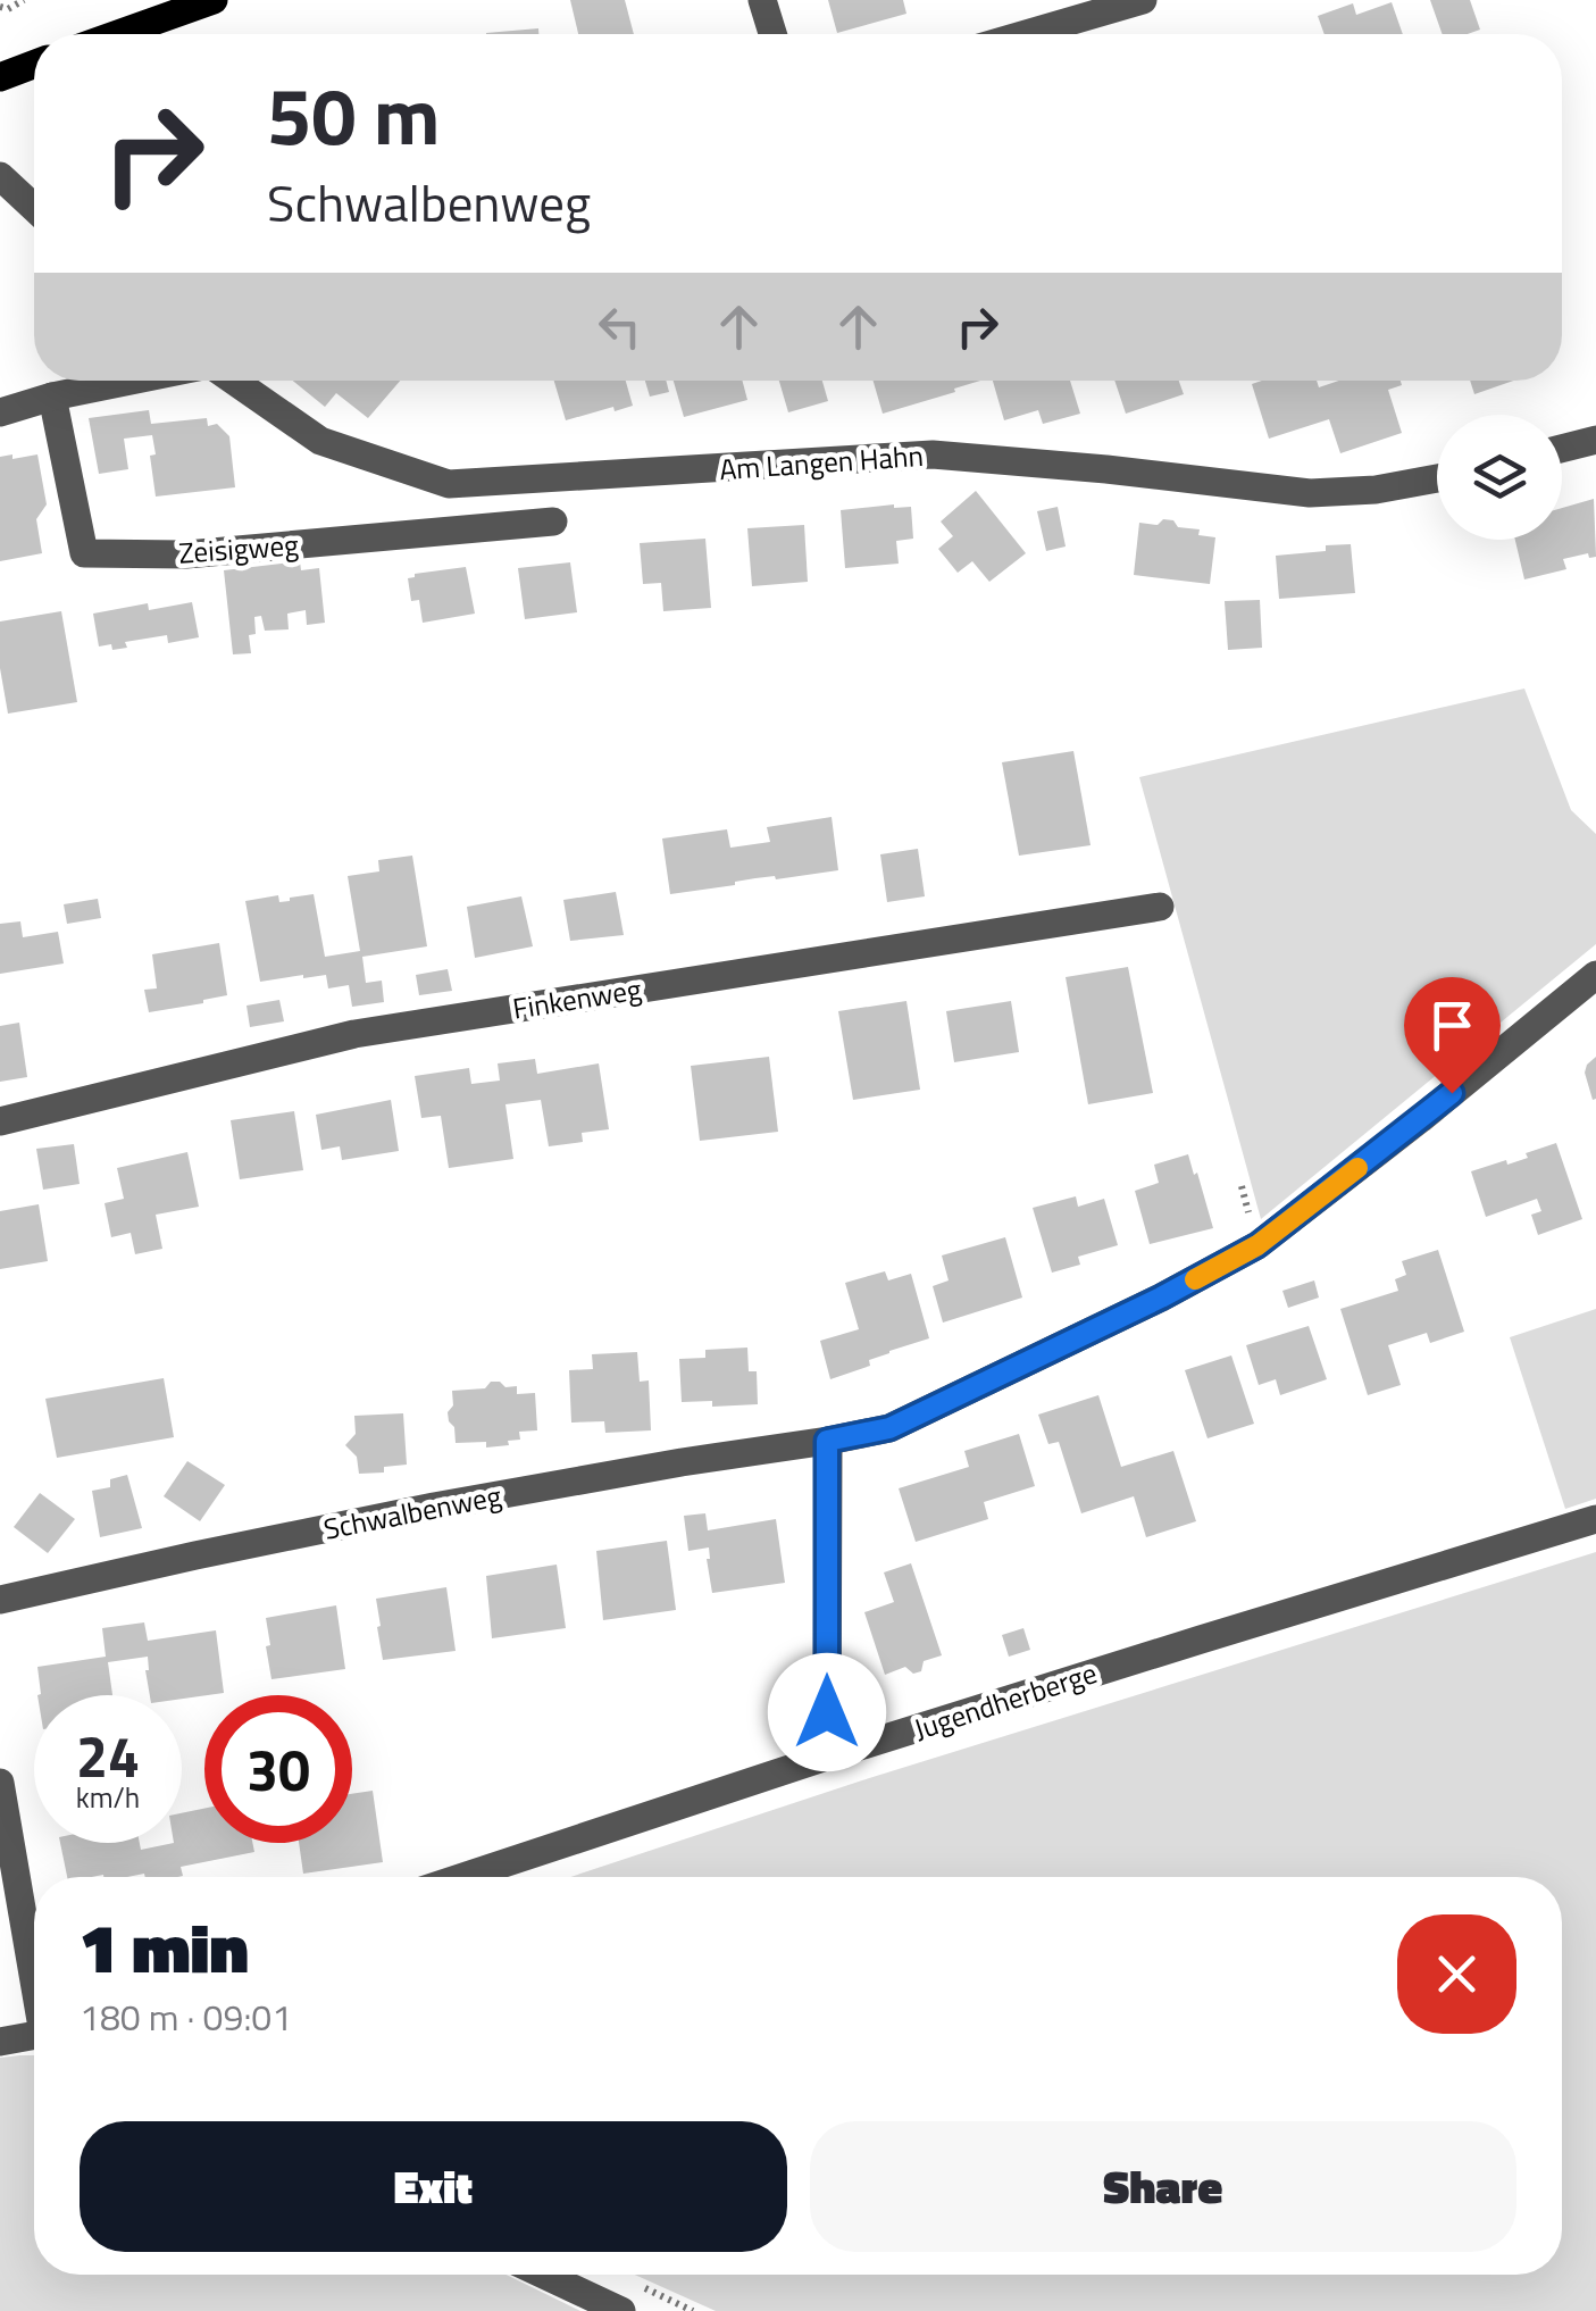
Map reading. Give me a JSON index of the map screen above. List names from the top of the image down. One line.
{"streets":{"street":["Am Langen Hahn","Zeisigweg","Finkenweg","Schwalbenweg","Jugendherberge"]},"page":{"turn":["50 m","Schwalbenweg"],"speed":"24 km/h","limit":"30","heading":["1 min","180 m · 09:01"],"buttons":["Exit","Share"]}}
